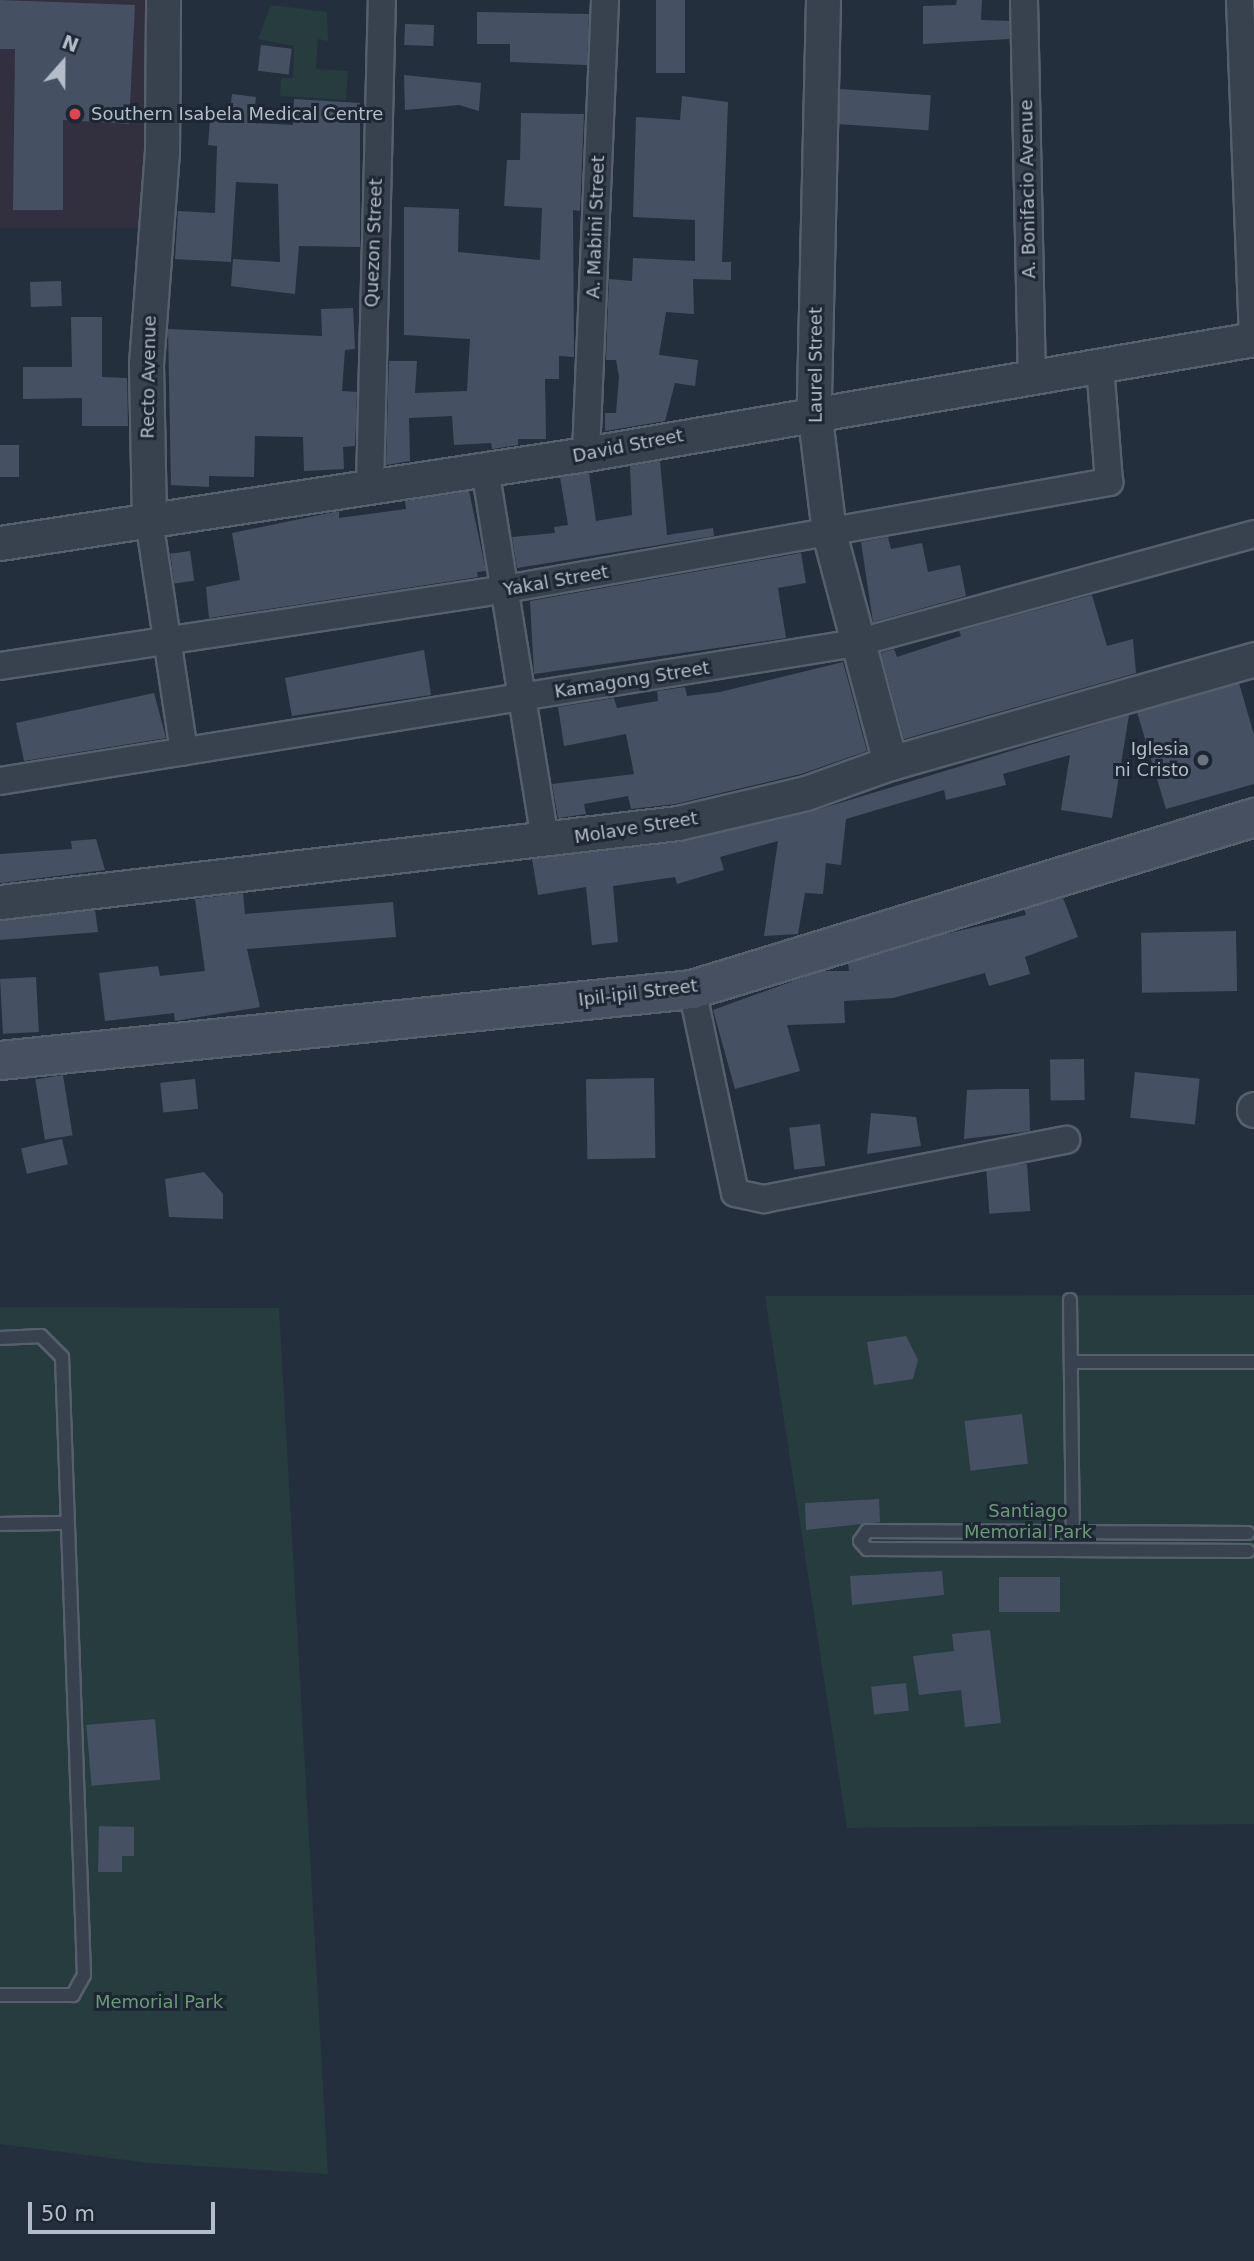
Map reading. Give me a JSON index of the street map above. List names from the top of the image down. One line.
{"streets":{"main road":["Ipil-ipil Street"],"street":["A. Bonifacio Avenue","A. Mabini Street","Quezon Street","Laurel Street","Recto Avenue","David Street","Yakal Street","Kamagong Street","Molave Street"]},"crossings":[["A. Bonifacio Avenue","David Street"],["A. Mabini Street","David Street"],["Quezon Street","David Street"],["Laurel Street","David Street"],["Laurel Street","Yakal Street"],["Laurel Street","Kamagong Street"],["Laurel Street","Molave Street"],["Recto Avenue","David Street"],["Recto Avenue","Yakal Street"],["Recto Avenue","Kamagong Street"],["David Street","Yakal Street"]],"parks":["Santiago Memorial Park","Memorial Park"],"places":["Southern Isabela Medical Centre","Iglesia ni Cristo"],"scale_bar":"50 m","north":"top"}
